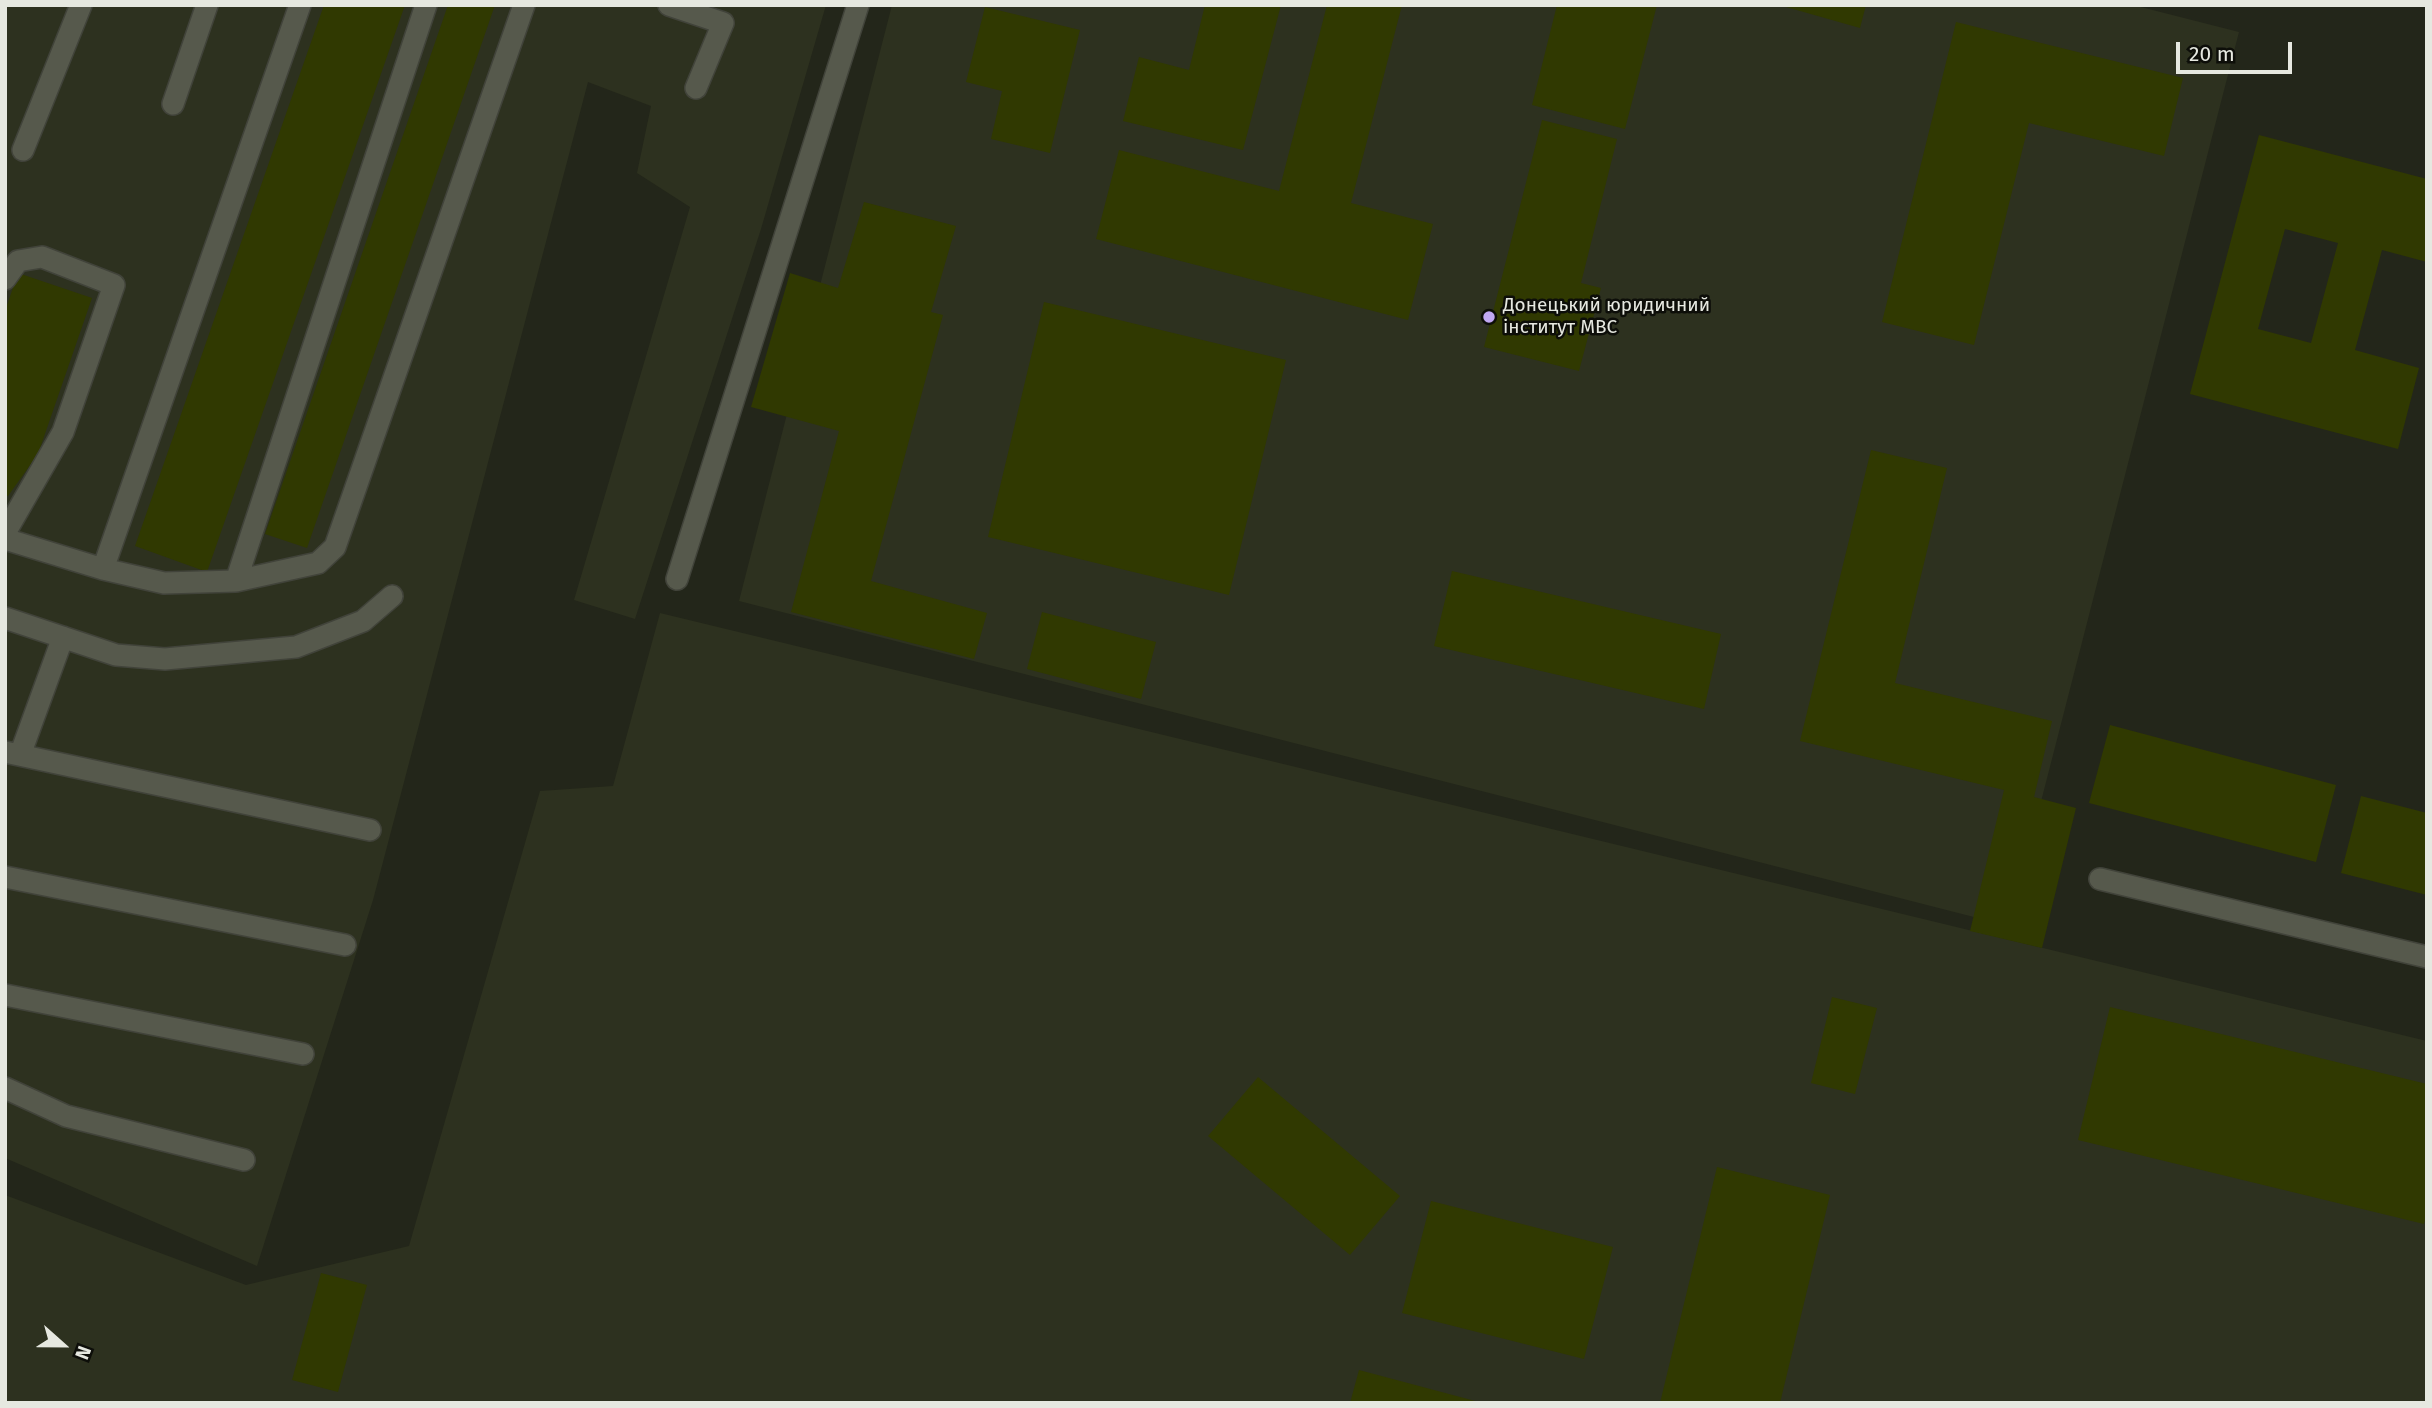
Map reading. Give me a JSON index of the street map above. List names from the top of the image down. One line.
{"places":["Донецький юридичний інститут МВС"],"scale_bar":"20 m","north":"right"}
